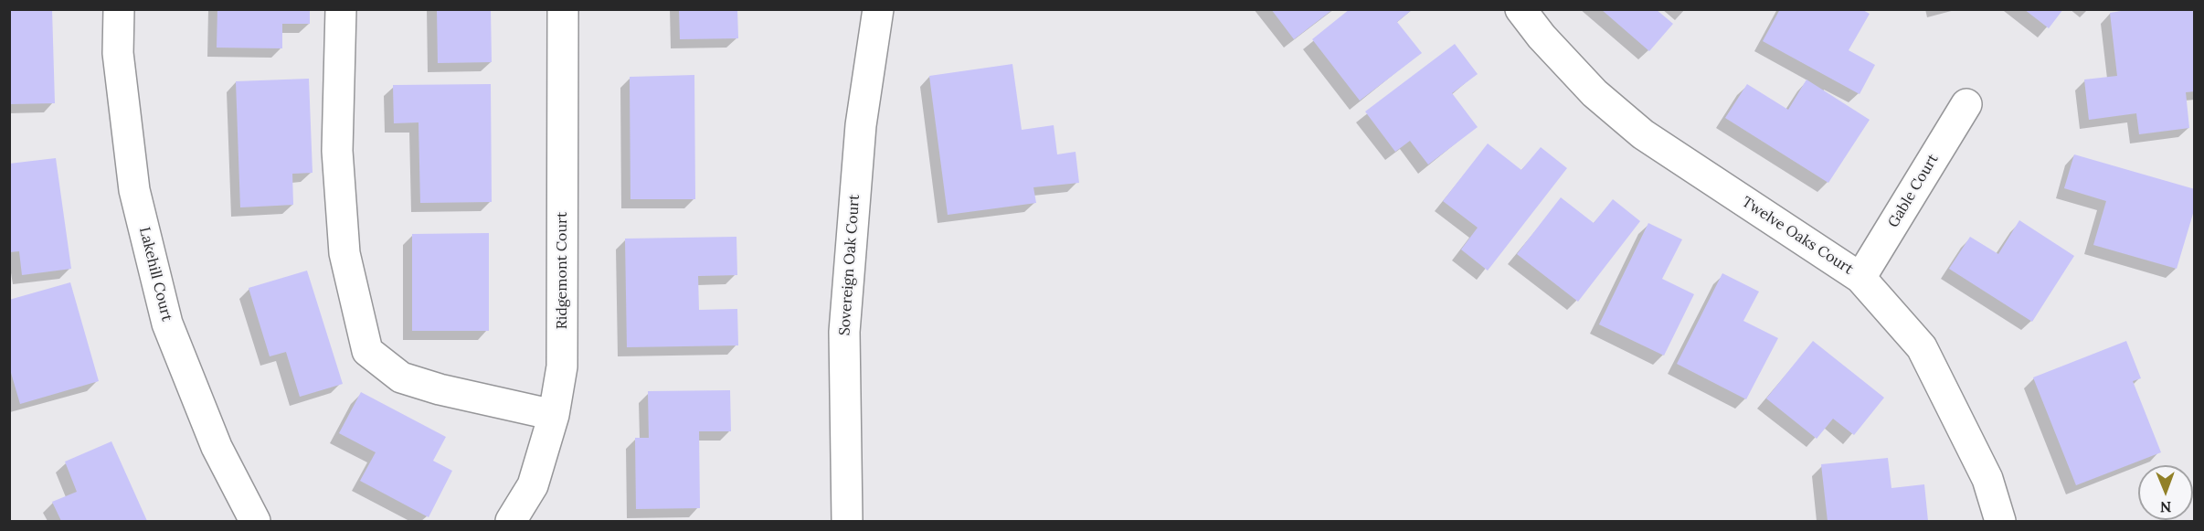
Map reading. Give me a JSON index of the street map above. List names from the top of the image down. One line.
{"streets":{"street":["Gable Court","Twelve Oaks Court","Sovereign Oak Court","Ridgemont Court","Lakehill Court"]},"crossings":[["Gable Court","Twelve Oaks Court"]],"north":"bottom"}
